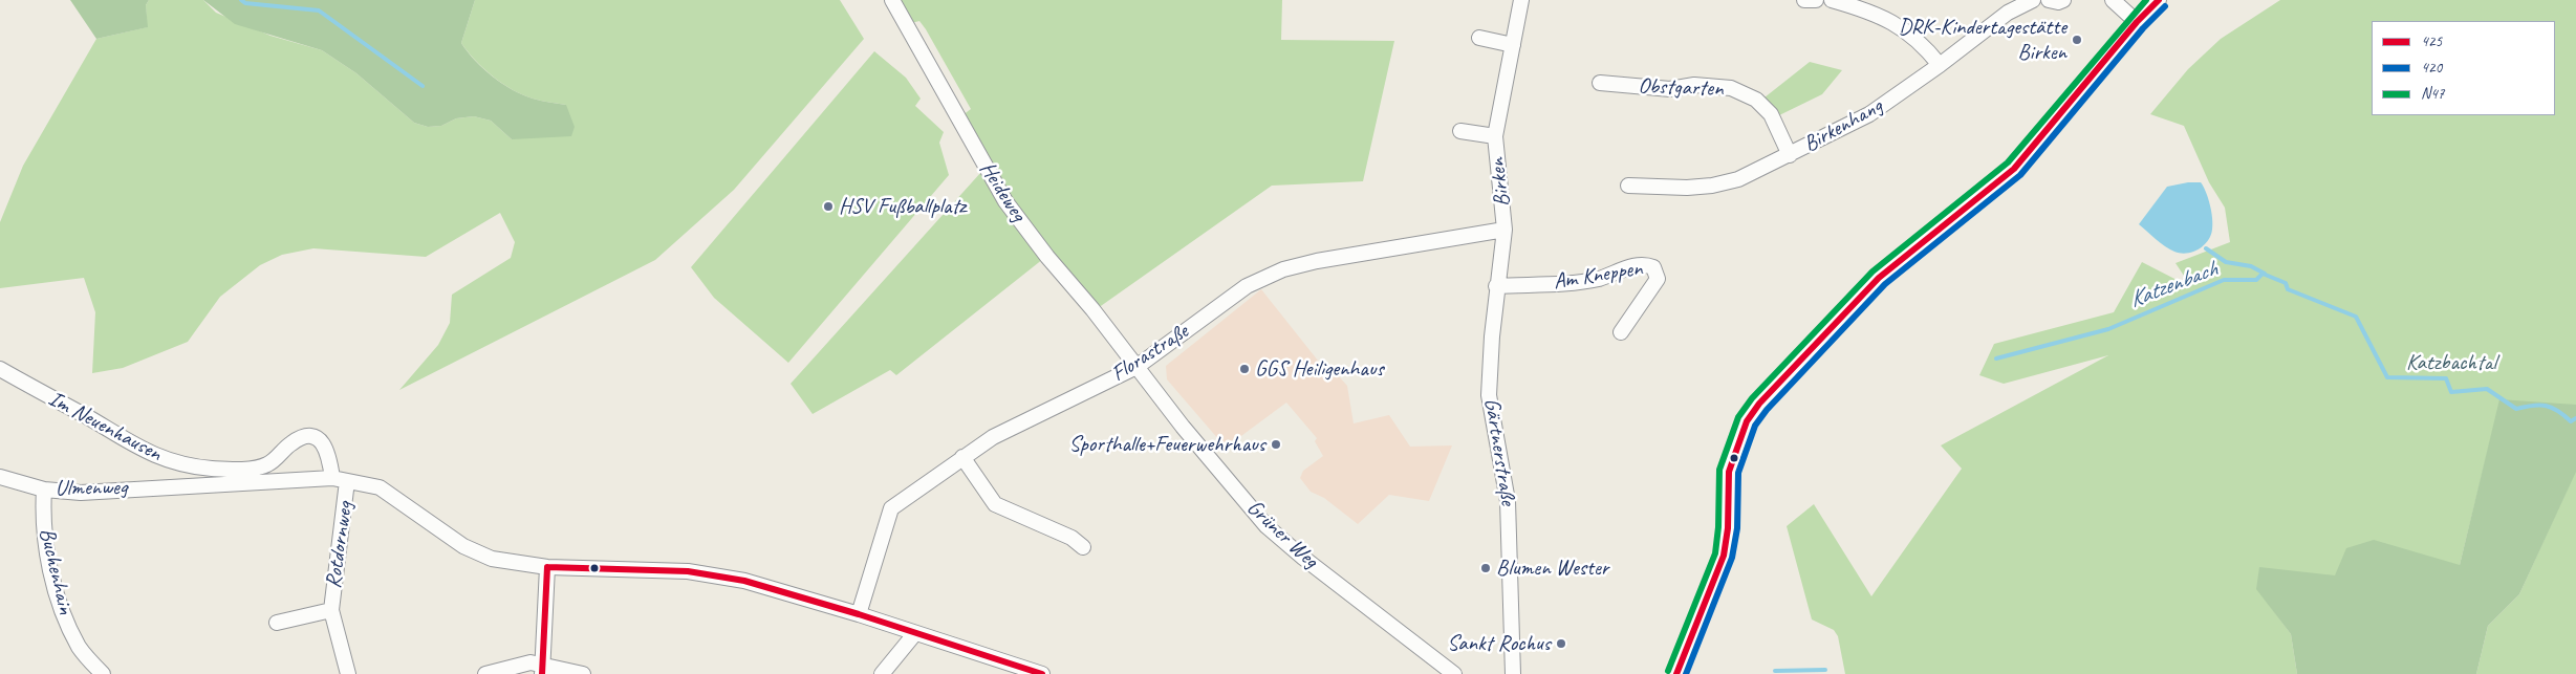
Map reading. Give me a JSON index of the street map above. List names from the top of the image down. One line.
{"streets":{"street":["Obstgarten","Birkenhang","Birken","Heideweg","Am Kneppen","Florastraße","Im Neuenhausen","Gärtnerstraße","Ulmenweg","Grüner Weg","Rotdornweg","Buchenhain"]},"crossings":[["Obstgarten","Birkenhang"],["Birken","Florastraße"],["Birken","Gärtnerstraße"],["Heideweg","Florastraße"],["Heideweg","Grüner Weg"],["Am Kneppen","Gärtnerstraße"],["Florastraße","Gärtnerstraße"],["Florastraße","Ulmenweg"],["Florastraße","Grüner Weg"],["Im Neuenhausen","Ulmenweg"],["Ulmenweg","Rotdornweg"],["Ulmenweg","Buchenhain"]],"water":["Katzenbach"],"parks":["Katzbachtal"],"places":["DRK-Kindertagestätte Birken","HSV Fußballplatz","GGS Heiligenhaus","Sporthalle+Feuerwehrhaus","Blumen Wester","Sankt Rochus"],"lines":["transit line 425","transit line N47","transit line 420"],"legend":["425","420","N47"]}
